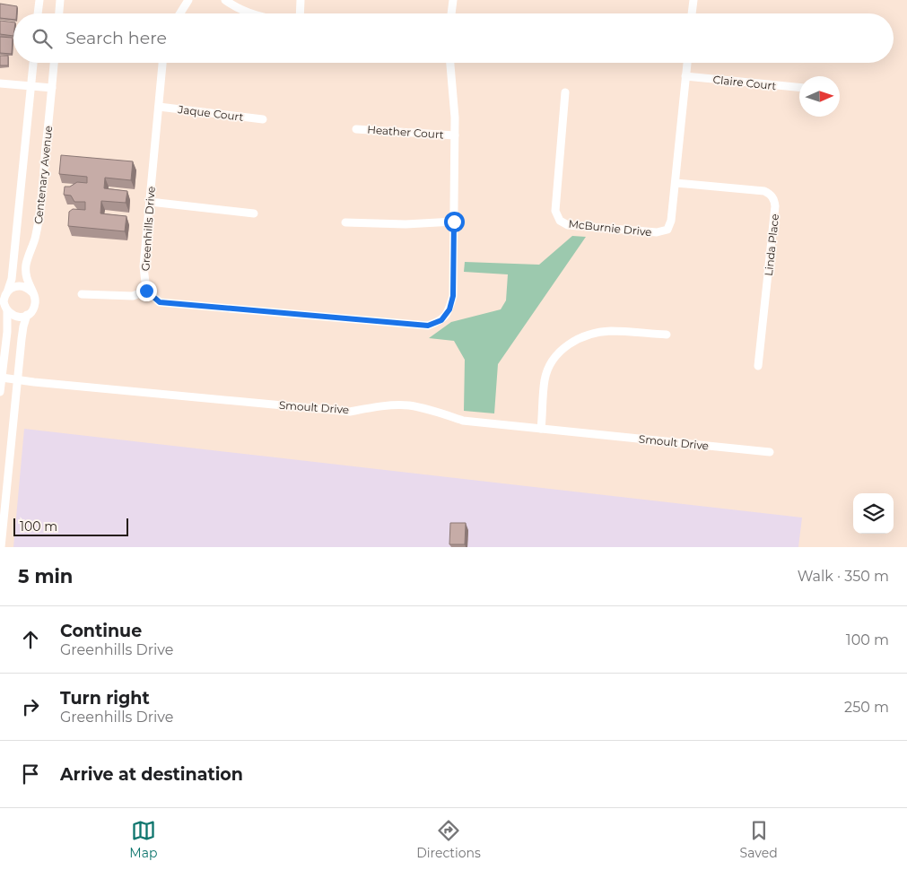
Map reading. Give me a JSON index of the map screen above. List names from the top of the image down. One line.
{"streets":{"street":["Claire Court","Jaque Court","Heather Court","Centenary Avenue","McBurnie Drive","Greenhills Drive","Linda Place","Smoult Drive"]},"crossings":[["Claire Court","McBurnie Drive"],["Jaque Court","Greenhills Drive"],["McBurnie Drive","Linda Place"]],"scale_bar":"100 m","north":"right","page":{"search":"Search here","scale":"100 m","heading":["5 min","Walk · 350 m"],"list":[["Continue","Greenhills Drive","100 m"],["Turn right","Greenhills Drive","250 m"],"Arrive at destination"],"nav":["Map","Directions","Saved"]}}
